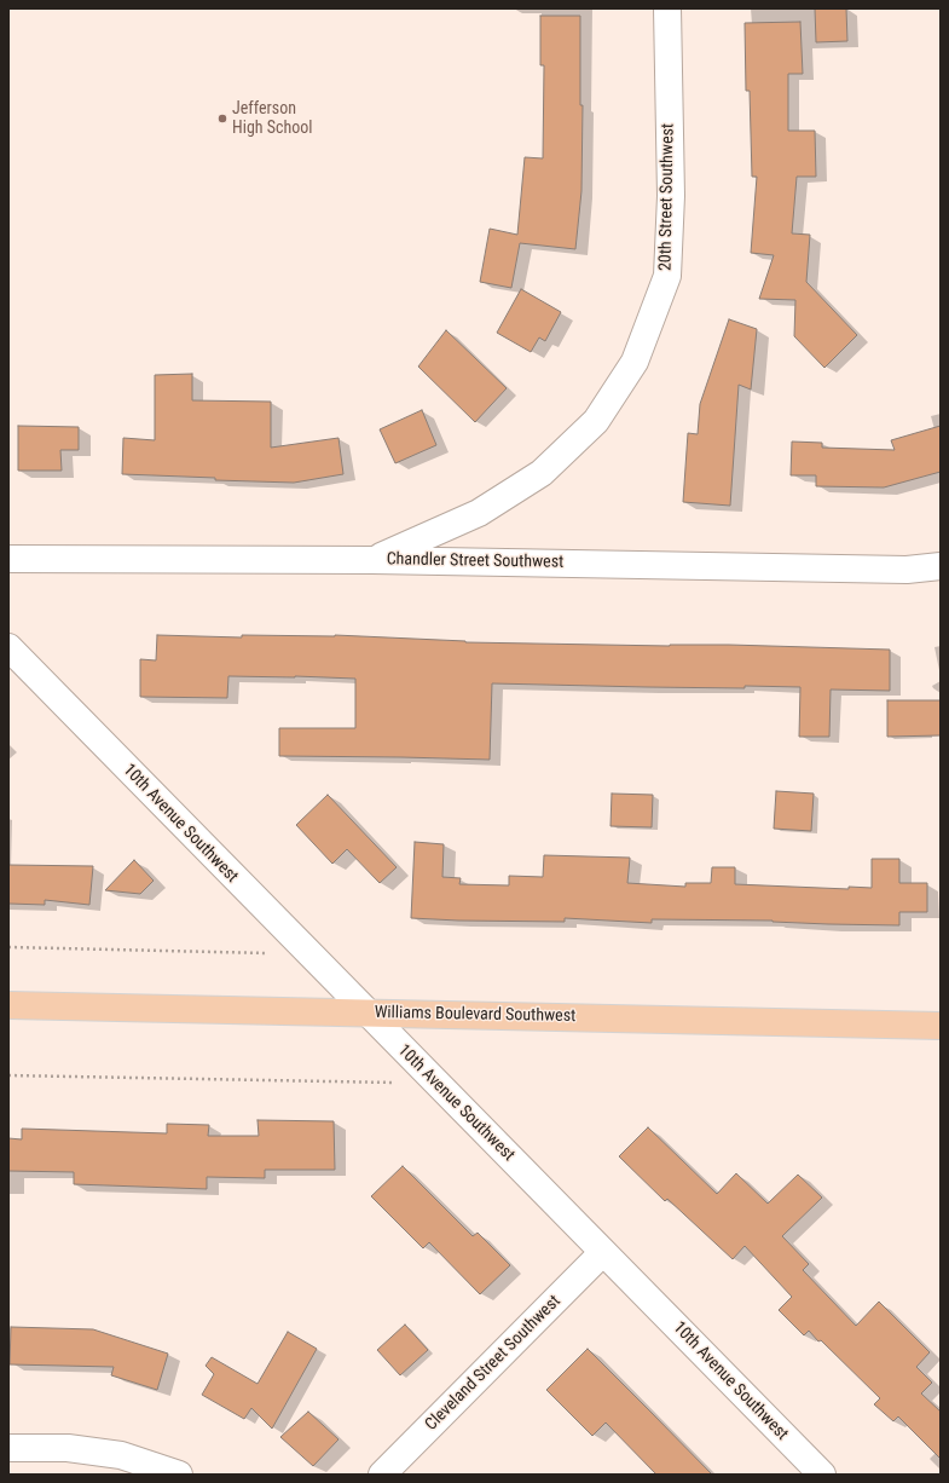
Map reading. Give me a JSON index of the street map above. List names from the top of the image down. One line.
{"streets":{"main road":["Williams Boulevard Southwest"],"street":["20th Street Southwest","Chandler Street Southwest","10th Avenue Southwest","Cleveland Street Southwest"]},"crossings":[["20th Street Southwest","Chandler Street Southwest"],["10th Avenue Southwest","Williams Boulevard Southwest"],["10th Avenue Southwest","Cleveland Street Southwest"]],"places":["Jefferson High School"]}
